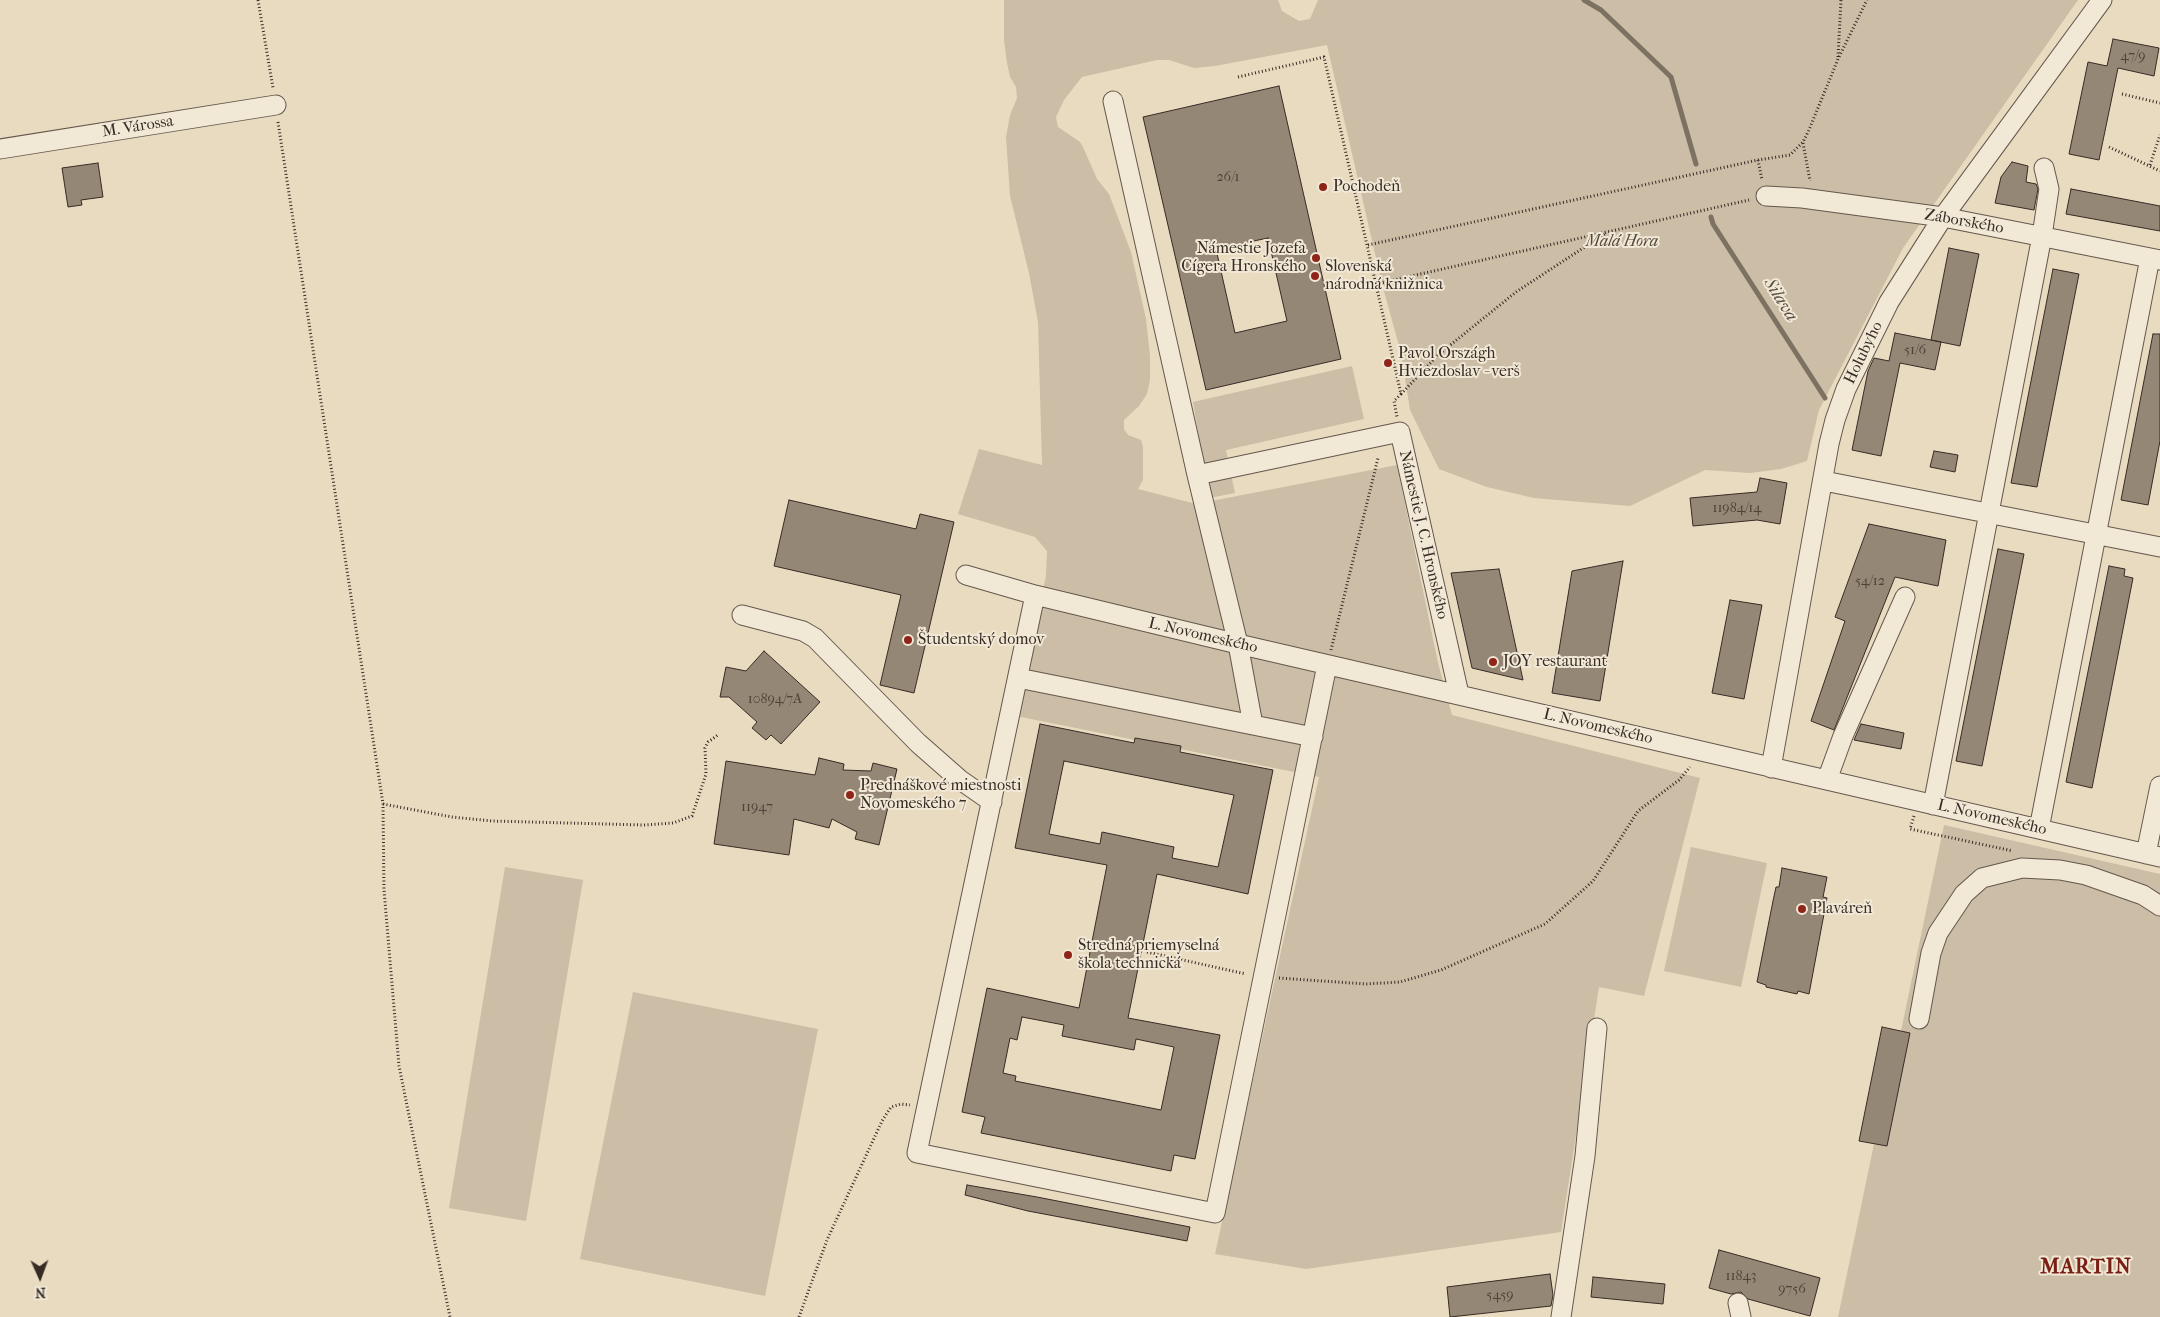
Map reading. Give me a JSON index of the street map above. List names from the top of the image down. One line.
{"streets":{"street":["M. Várossa","Záborského","Holubyho","Námestie J. C. Hronského","L. Novomeského"]},"crossings":[["Záborského","Holubyho"],["Holubyho","L. Novomeského"],["Námestie J. C. Hronského","L. Novomeského"]],"districts":["MARTIN"],"water":["Silava"],"parks":["Malá Hora"],"places":["Pochodeň","Námestie Jozefa Cígera Hronského","Slovenská národná knižnica","Pavol Országh Hviezdoslav - verš","Študentský domov","JOY restaurant","Prednáškové miestnosti Novomeského 7","Plaváreň","Stredná priemyselná škola technická"],"house_numbers":["47/9","26/1","51/6","11984/14","54/12","10894/7A","11947","11843","9756","5459"],"north":"bottom"}
